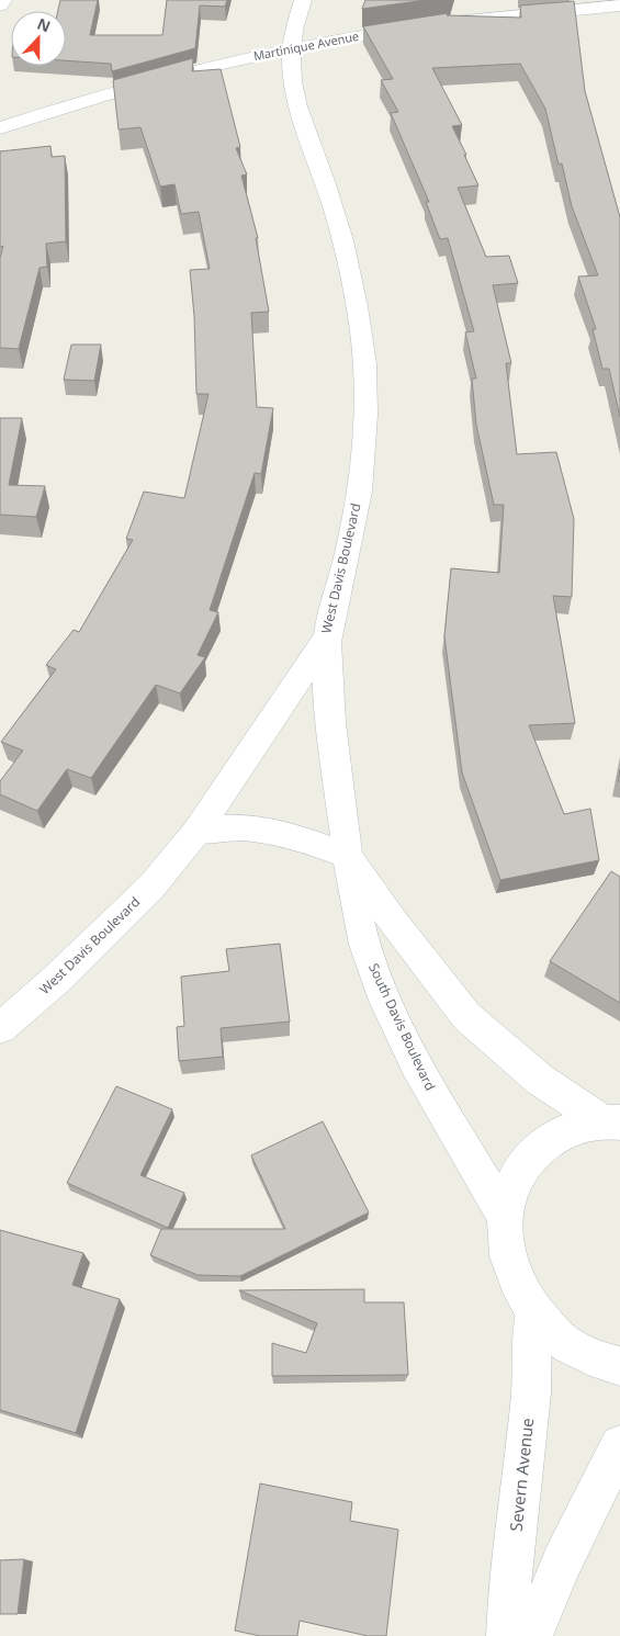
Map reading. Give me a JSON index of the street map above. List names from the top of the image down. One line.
{"streets":{"street":["Martinique Avenue","West Davis Boulevard","South Davis Boulevard","Severn Avenue"]},"crossings":[["Martinique Avenue","West Davis Boulevard"],["West Davis Boulevard","South Davis Boulevard"]],"north":"top"}
